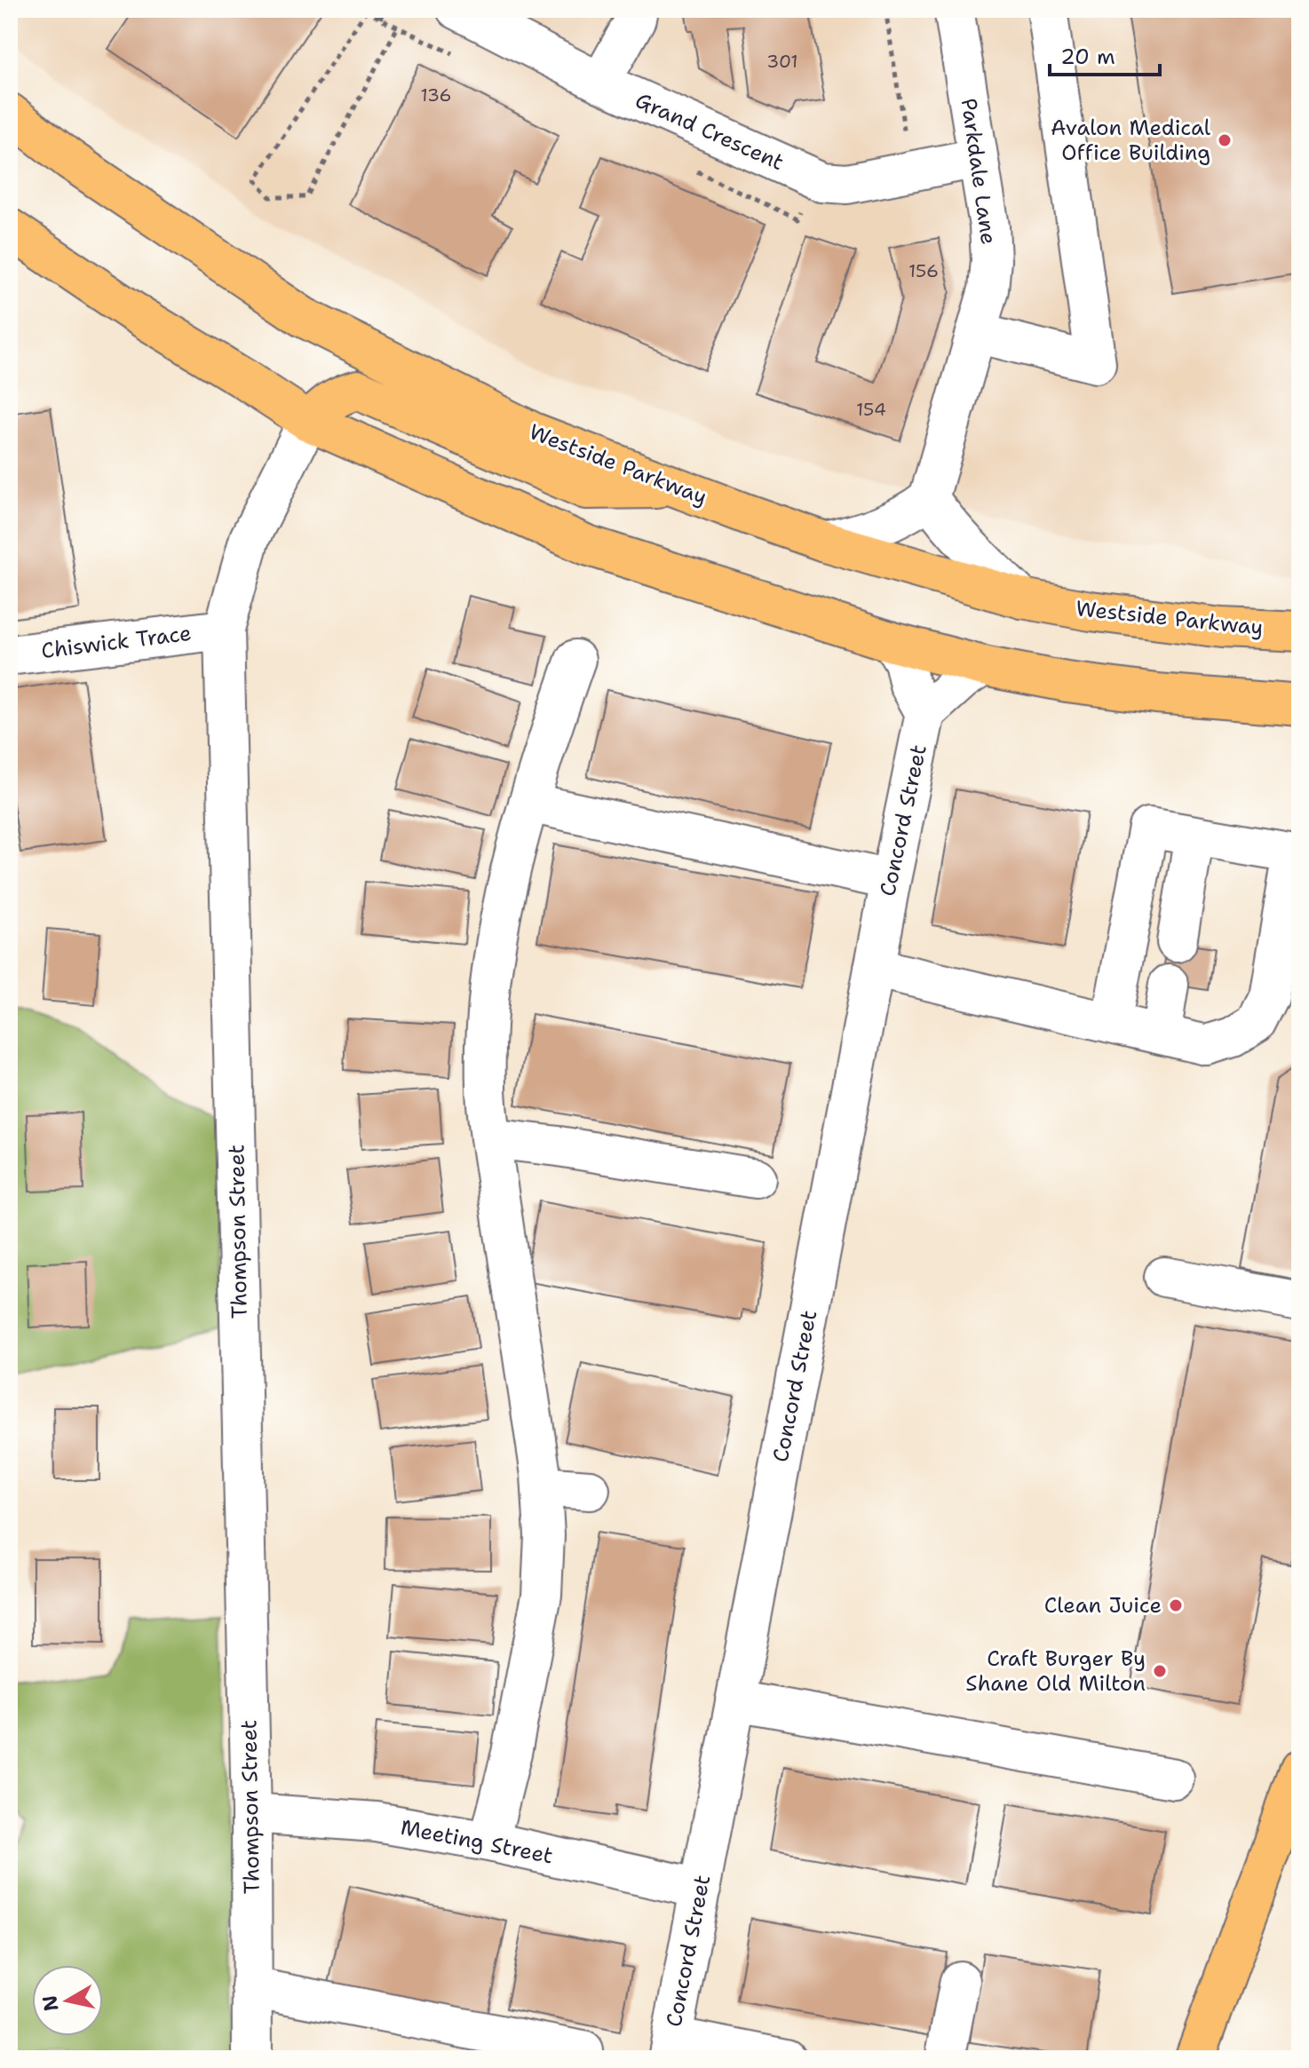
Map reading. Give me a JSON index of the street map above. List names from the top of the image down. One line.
{"streets":{"main road":["Westside Parkway"],"street":["Grand Crescent","Parkdale Lane","Chiswick Trace","Concord Street","Thompson Street","Meeting Street"]},"crossings":[["Grand Crescent","Parkdale Lane"],["Chiswick Trace","Thompson Street"],["Concord Street","Meeting Street"],["Thompson Street","Meeting Street"]],"places":["Avalon Medical Office Building","Clean Juice","Craft Burger By Shane Old Milton"],"house_numbers":["301","136","156","154"],"scale_bar":"20 m","north":"left"}
